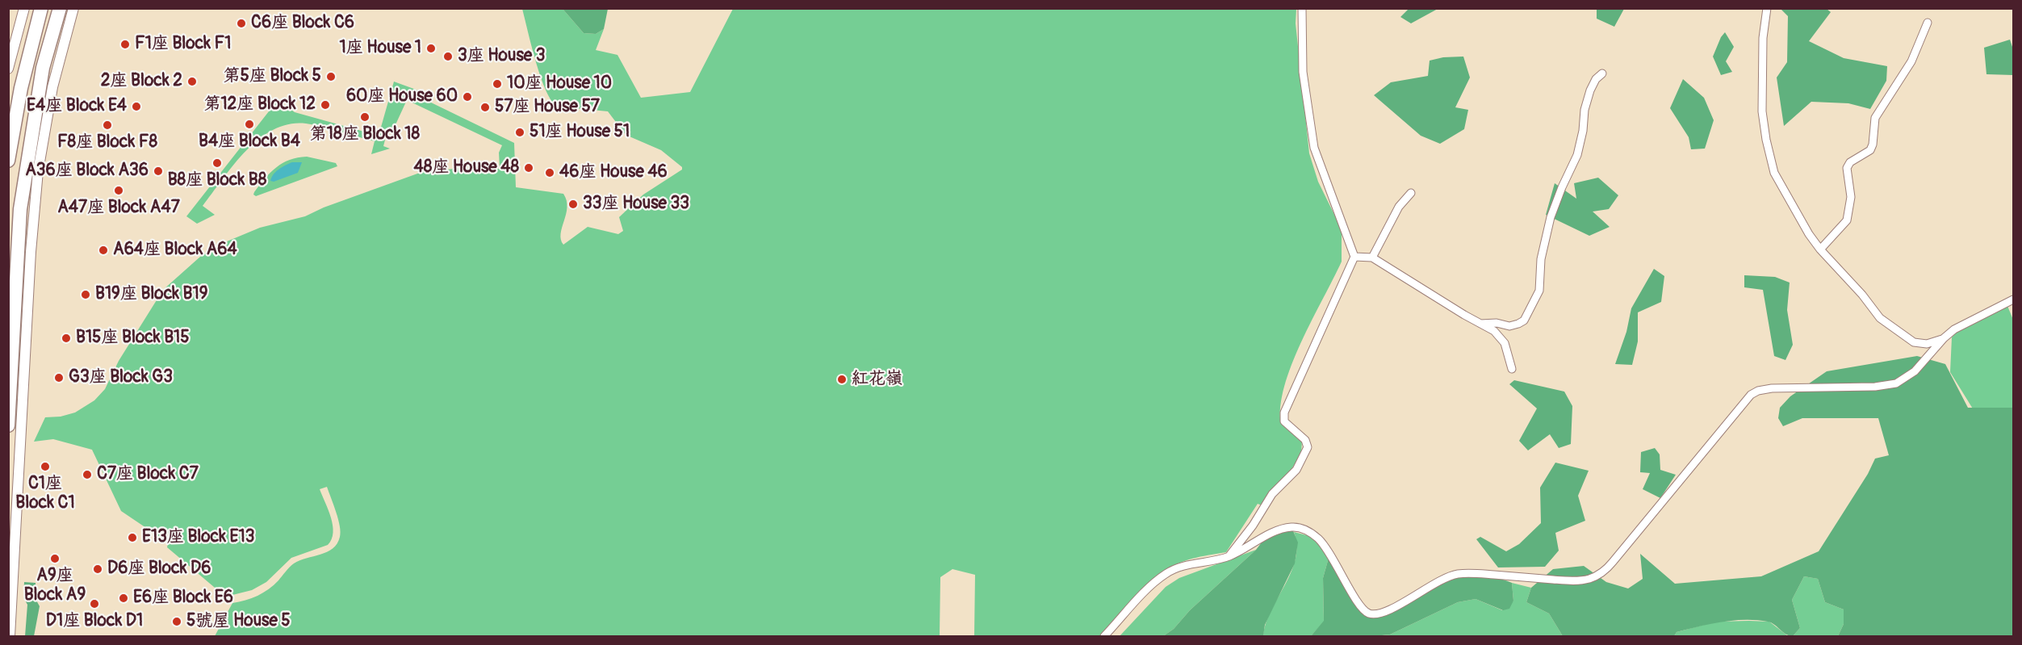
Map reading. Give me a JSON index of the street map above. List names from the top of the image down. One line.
{"places":["C6座 Block C6","F1座 Block F1","1座 House 1","3座 House 3","第5座 Block 5","2座 Block 2","10座 House 10","60座 House 60","第12座 Block 12","E4座 Block E4","57座 House 57","第18座 Block 18","B4座 Block B4","F8座 Block F8","51座 House 51","B8座 Block B8","48座 House 48","A36座 Block A36","46座 House 46","A47座 Block A47","33座 House 33","A64座 Block A64","B19座 Block B19","B15座 Block B15","G3座 Block G3","紅花嶺","C1座 Block C1","C7座 Block C7","E13座 Block E13","A9座 Block A9","D6座 Block D6","E6座 Block E6","D1座 Block D1","5號屋 House 5"]}
